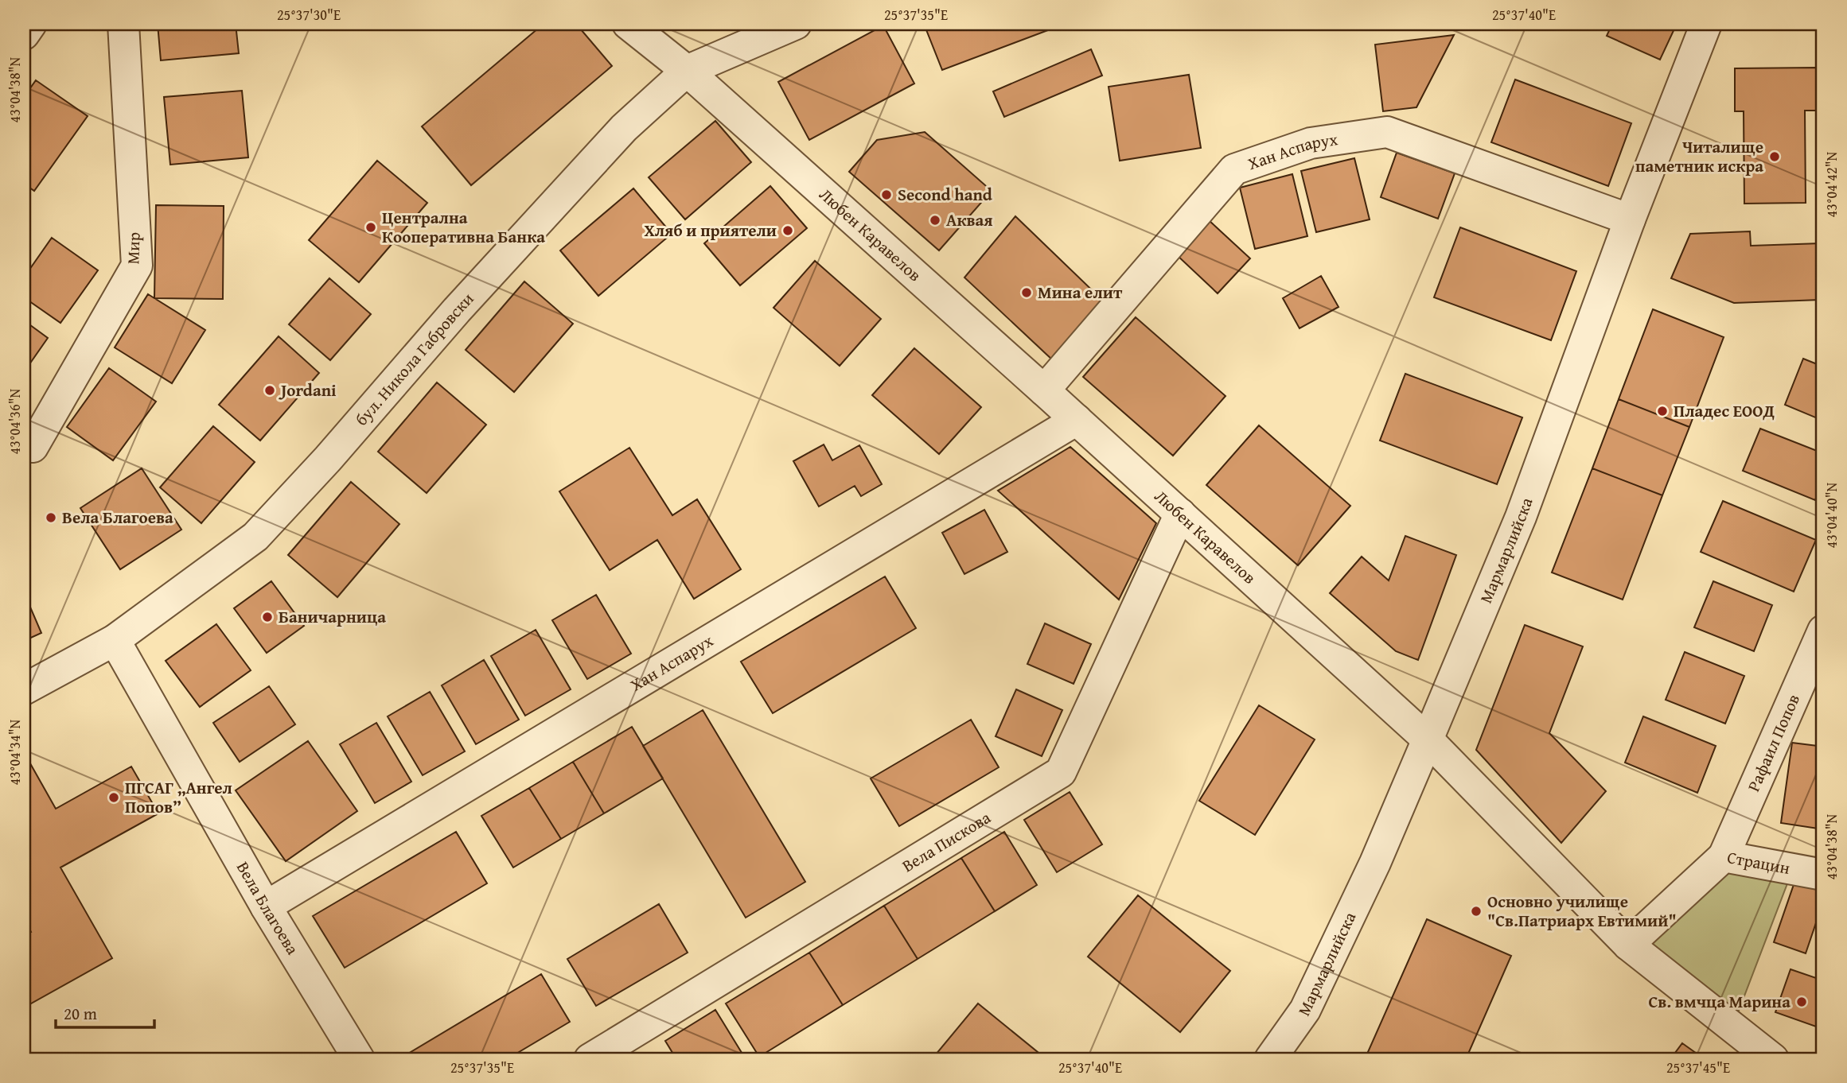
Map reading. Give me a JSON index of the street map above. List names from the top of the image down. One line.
{"streets":{"street":["Хан Аспарух","Любен Каравелов","Мир","бул. Никола Габровски","Мармарлийска","Рафаил Попов","Вела Пискова","Страцин","Вела Благоева"]},"crossings":[["Хан Аспарух","Любен Каравелов"],["Хан Аспарух","Мармарлийска"],["Хан Аспарух","Вела Благоева"],["Любен Каравелов","бул. Никола Габровски"],["Любен Каравелов","Мармарлийска"],["Любен Каравелов","Вела Пискова"],["Любен Каравелов","Страцин"],["бул. Никола Габровски","Вела Благоева"],["Рафаил Попов","Страцин"]],"places":["Читалище паметник искра","Second hand","Аквая","Централна Кооперативна Банка","Хляб и приятели","Мина елит","Jordani","Пладес ЕООД","Вела Благоева","Баничарница","ПГСАГ „Ангел Попов”","Основно училище \"Св.Патриарх Евтимий\"","Св. вмчца Марина"],"scale_bar":"20 m","coordinates":["25°37'30\"E","25°37'35\"E","25°37'40\"E","43°04'38\"N","43°04'42\"N","43°04'36\"N","43°04'40\"N","43°04'34\"N","25°37'45\"E"]}
